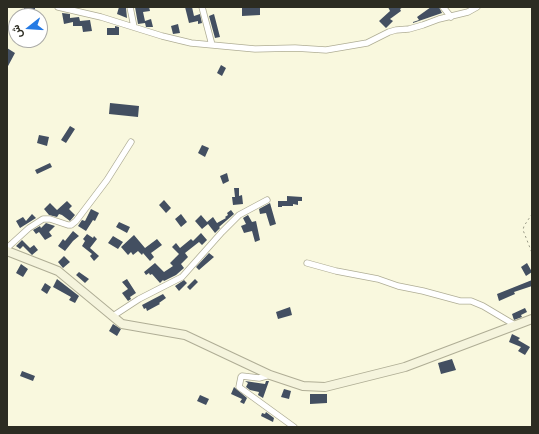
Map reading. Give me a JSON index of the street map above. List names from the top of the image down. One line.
{"north":"left"}
